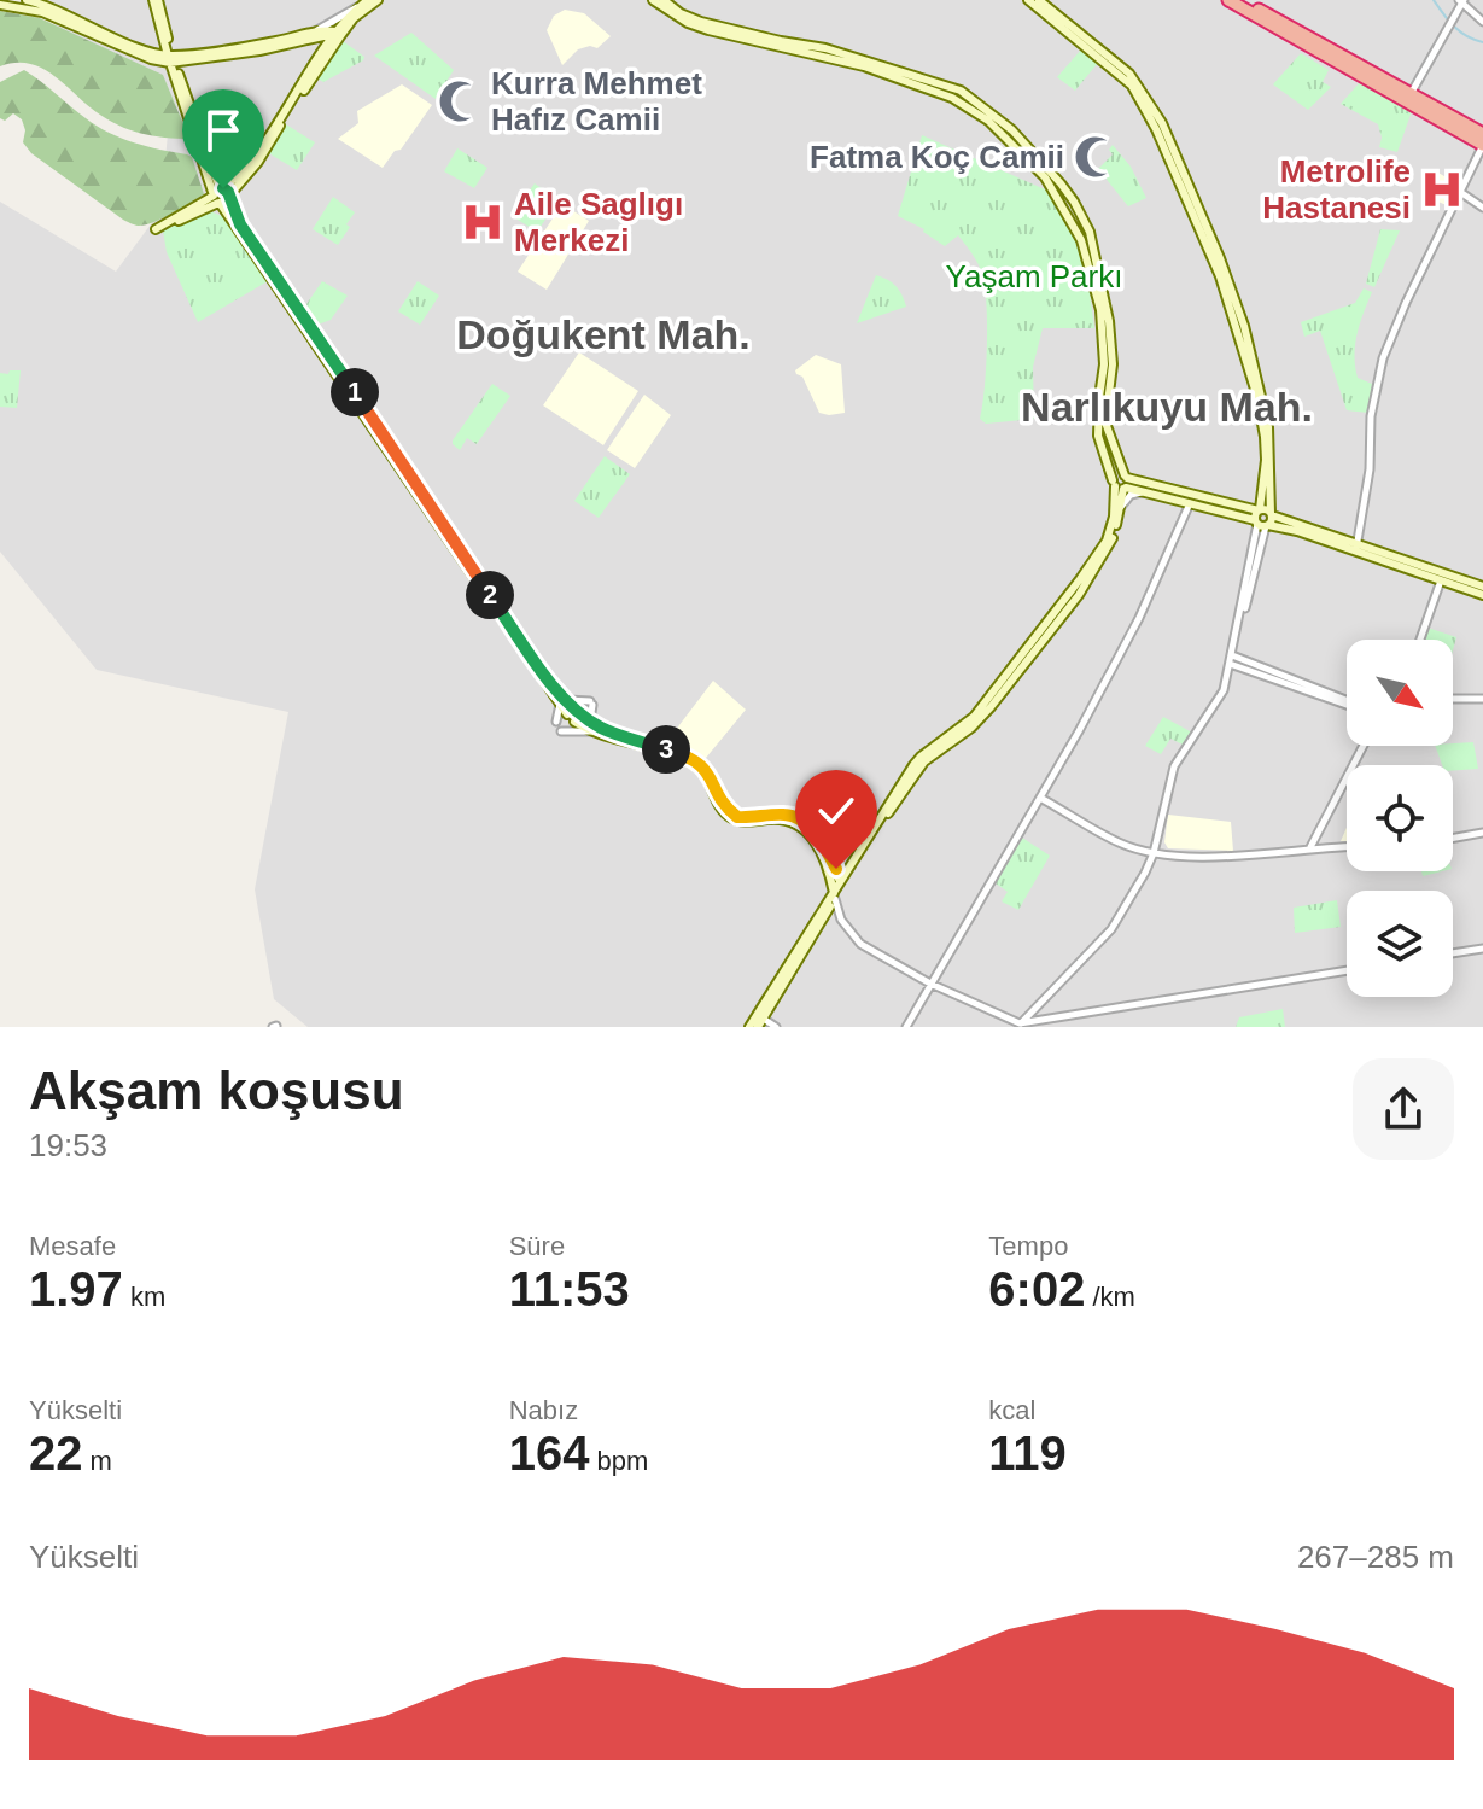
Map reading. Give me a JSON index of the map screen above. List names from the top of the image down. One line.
{"districts":["Doğukent Mah.","Narlıkuyu Mah."],"parks":["Yaşam Parkı"],"places":{"mosque":["Kurra Mehmet Hafız Camii","Fatma Koç Camii"],"hospital":["Metrolife Hastanesi","Aile Saglıgı Merkezi"]},"north":"bottom right","page":{"pins":["1","2","3"],"heading":["Akşam koşusu","19:53"],"stats":[["Mesafe","1.97 km"],["Süre","11:53"],["Tempo","6:02 /km"],["Yükselti","22 m"],["Nabız","164 bpm"],["kcal","119"]],"chart":["Yükselti","267–285 m"]}}
